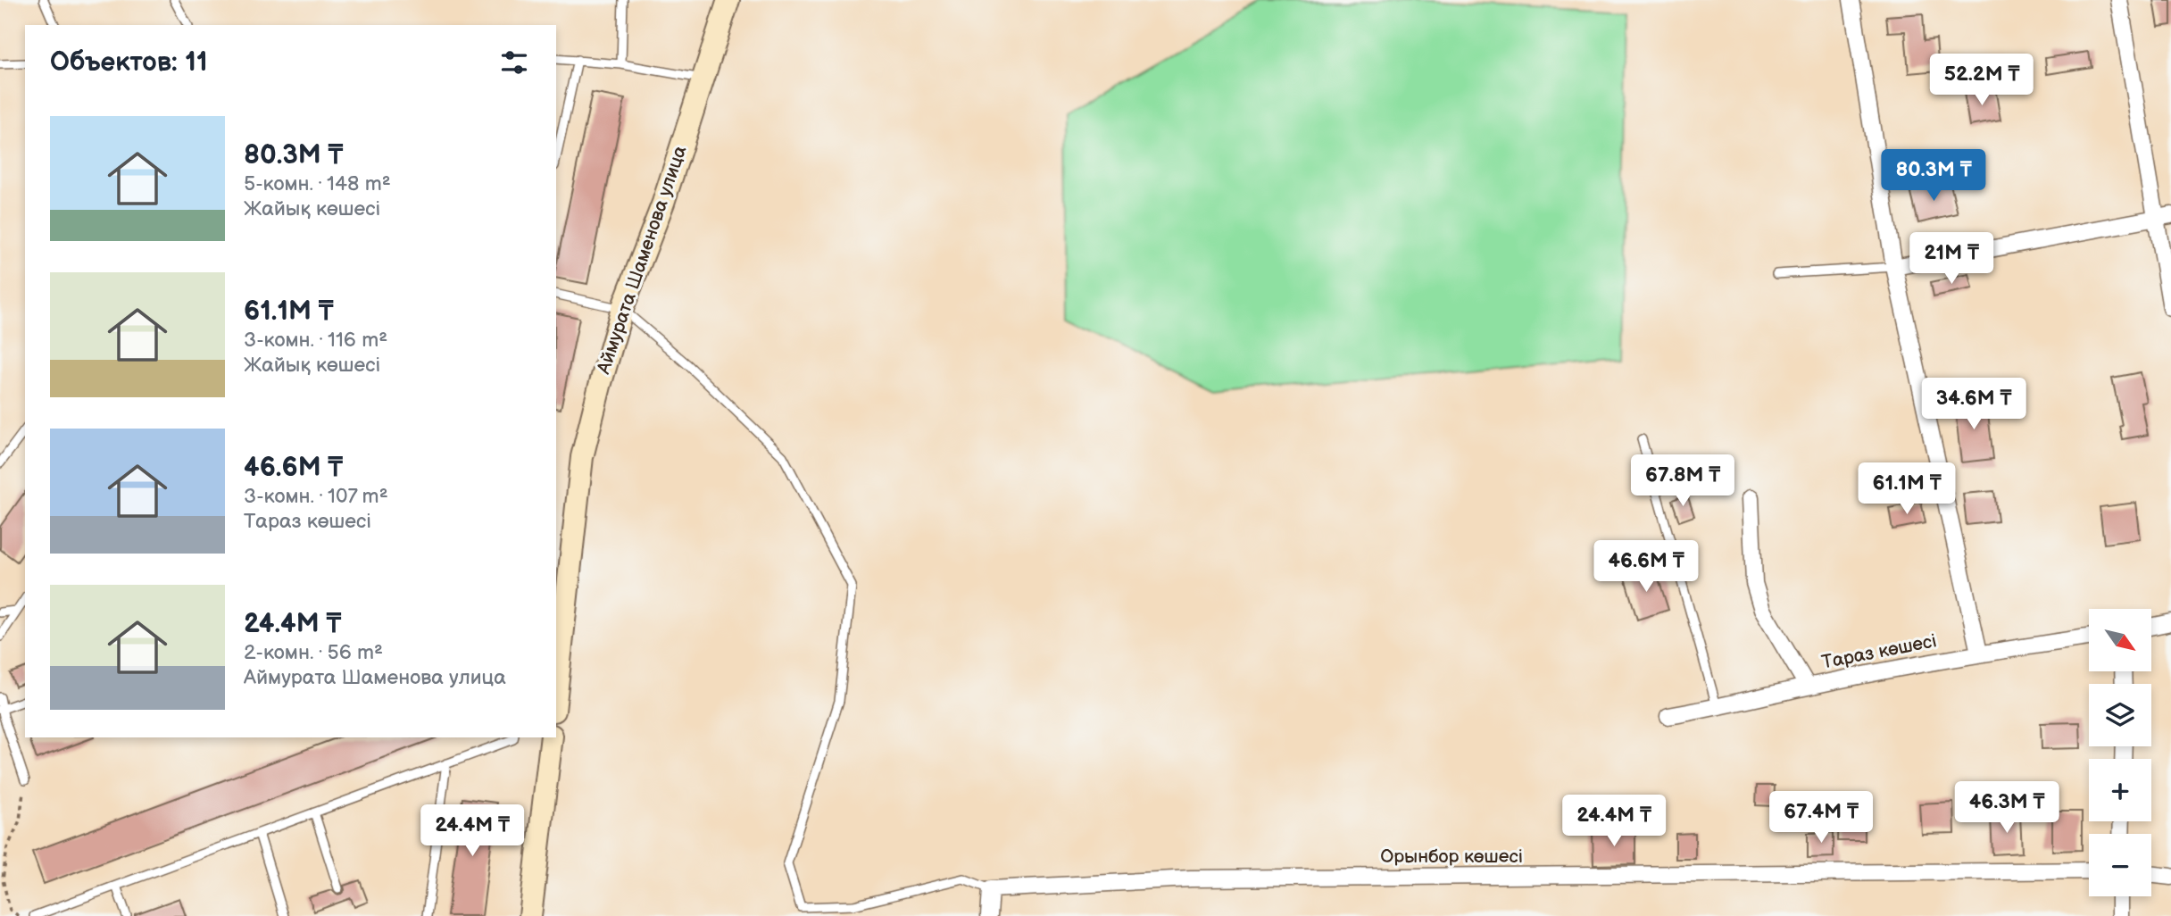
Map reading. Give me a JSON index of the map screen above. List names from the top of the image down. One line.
{"streets":{"street":["Аймурата Шаменова улица","Тараз көшесі","Орынбор көшесі"]},"north":"bottom right","page":{"heading":"Объектов: 11","price":["52.2M ₸","80.3M ₸","21M ₸","34.6M ₸","67.8M ₸","61.1M ₸","46.6M ₸","46.3M ₸","67.4M ₸","24.4M ₸","24.4M ₸"],"list":[{"name":"80.3M ₸","note":"5-комн. · 148 m² · Жайық көшесі"},{"name":"61.1M ₸","note":"3-комн. · 116 m² · Жайық көшесі"},{"name":"46.6M ₸","note":"3-комн. · 107 m² · Тараз көшесі"},{"name":"24.4M ₸","note":"2-комн. · 56 m² · Аймурата Шаменова улица"}],"map_buttons":["+","−"]}}
